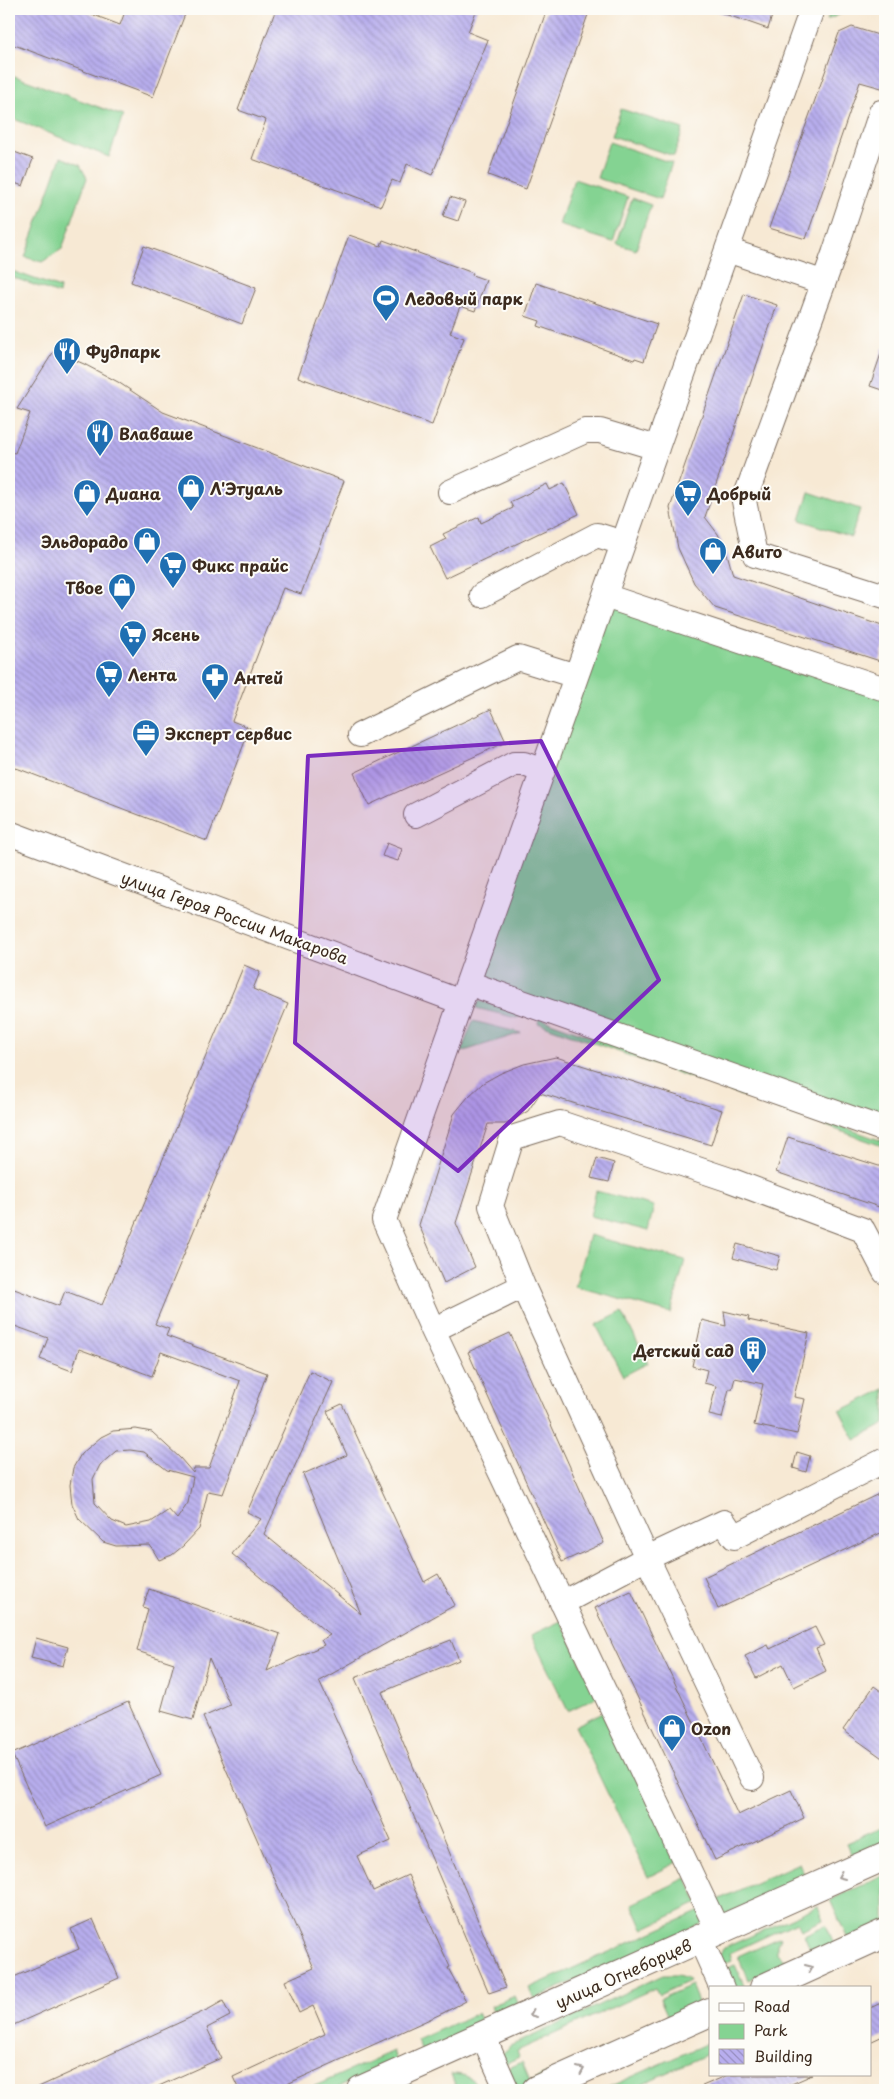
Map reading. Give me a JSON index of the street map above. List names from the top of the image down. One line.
{"streets":{"main road":["улица Огнеборцев"],"street":["улица Героя России Макарова"]},"places":{"sports":["Ледовый парк"],"restaurant":["Фудпарк","Влаваше"],"shop":["Л'Этуаль","Диана","Эльдорадо","Авито","Твое","Ozon"],"supermarket":["Добрый","Фикс прайс","Ясень","Лента"],"pharmacy":["Антей"],"office":["Эксперт сервис"],"building":["Детский сад"]},"legend":["Road","Park","Building"]}
